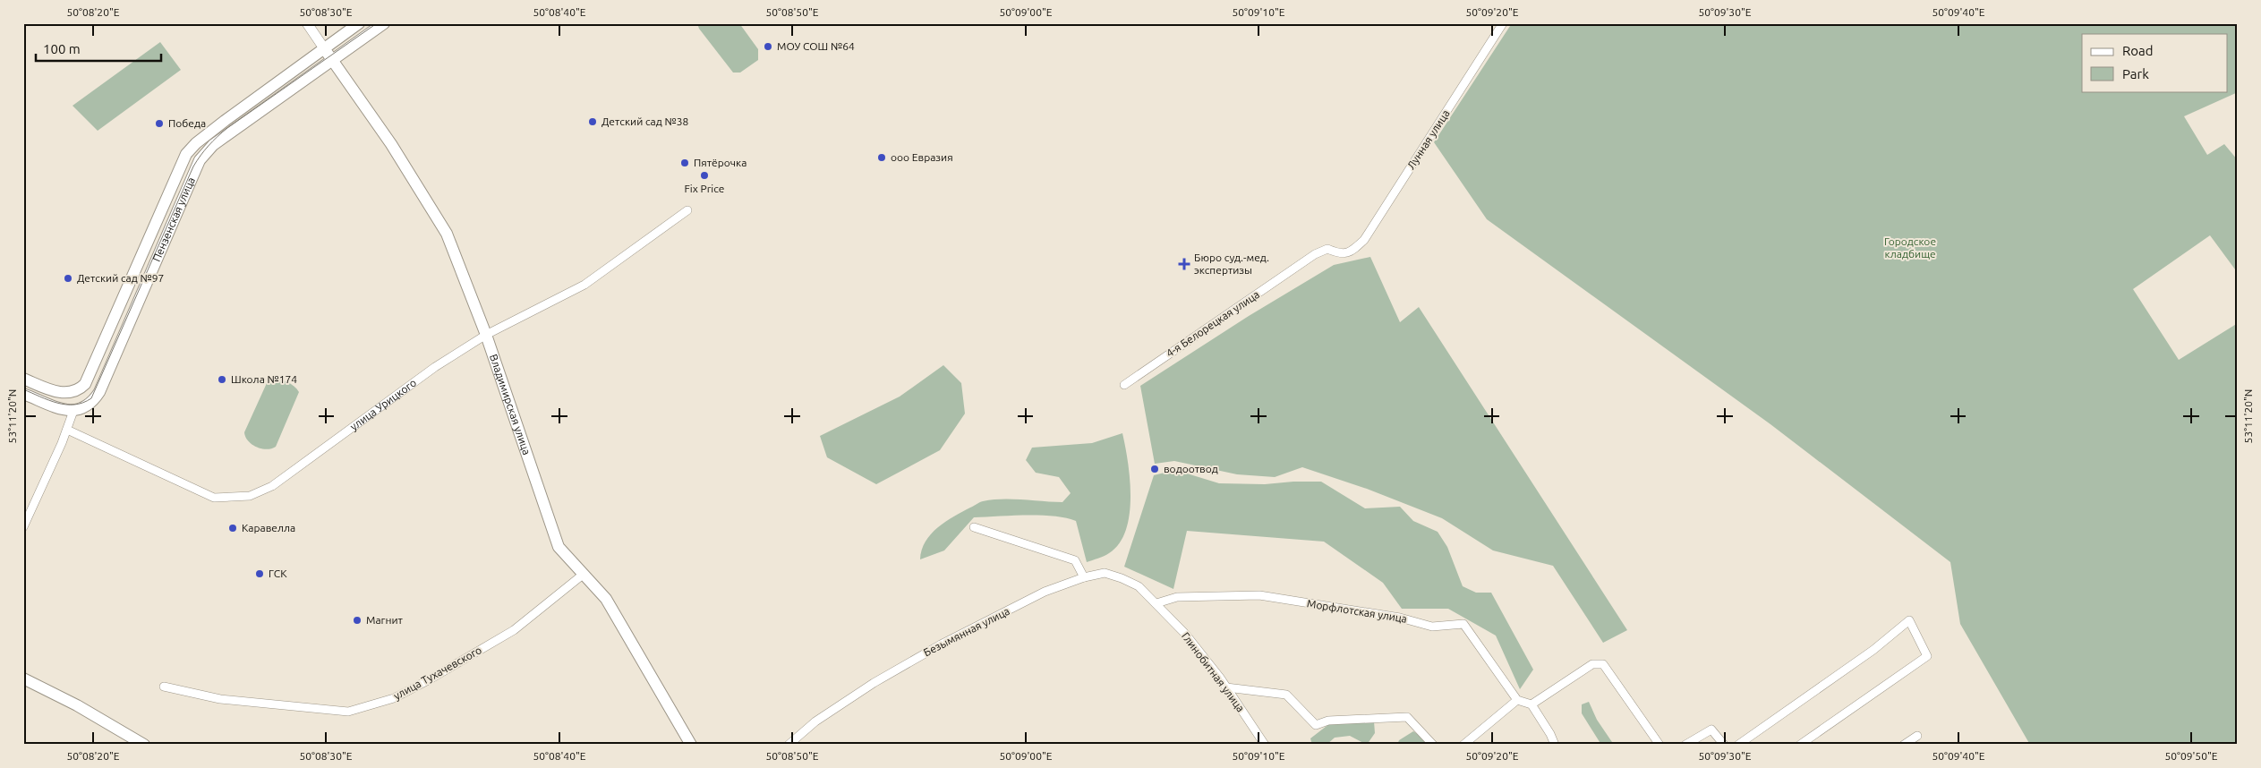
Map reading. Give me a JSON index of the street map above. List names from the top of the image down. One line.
{"streets":{"main road":["Пензенская улица","Владимирская улица"],"street":["Лунная улица","4-я Белорецкая улица","улица Урицкого","Морфлотская улица","Безымянная улица","Глинобитная улица","улица Тухачевского"]},"crossings":[["Лунная улица","4-я Белорецкая улица"],["Пензенская улица","Владимирская улица"],["улица Урицкого","Владимирская улица"],["Владимирская улица","улица Тухачевского"],["Морфлотская улица","Безымянная улица"],["Морфлотская улица","Глинобитная улица"],["Безымянная улица","Глинобитная улица"]],"parks":["Городское кладбище"],"places":{"other":["МОУ СОШ №64","Детский сад №38","Победа","ооо Евразия","Пятёрочка","Fix Price","Детский сад №97","Школа №174","водоотвод","Каравелла","ГСК","Магнит"],"health":["Бюро суд.-мед. экспертизы"]},"legend":["Road","Park"],"scale_bar":"100 m","coordinates":["50°08'20\"E","50°08'30\"E","50°08'40\"E","50°08'50\"E","50°09'00\"E","50°09'10\"E","50°09'20\"E","50°09'30\"E","50°09'40\"E","53°11'20\"N","50°09'50\"E"]}
